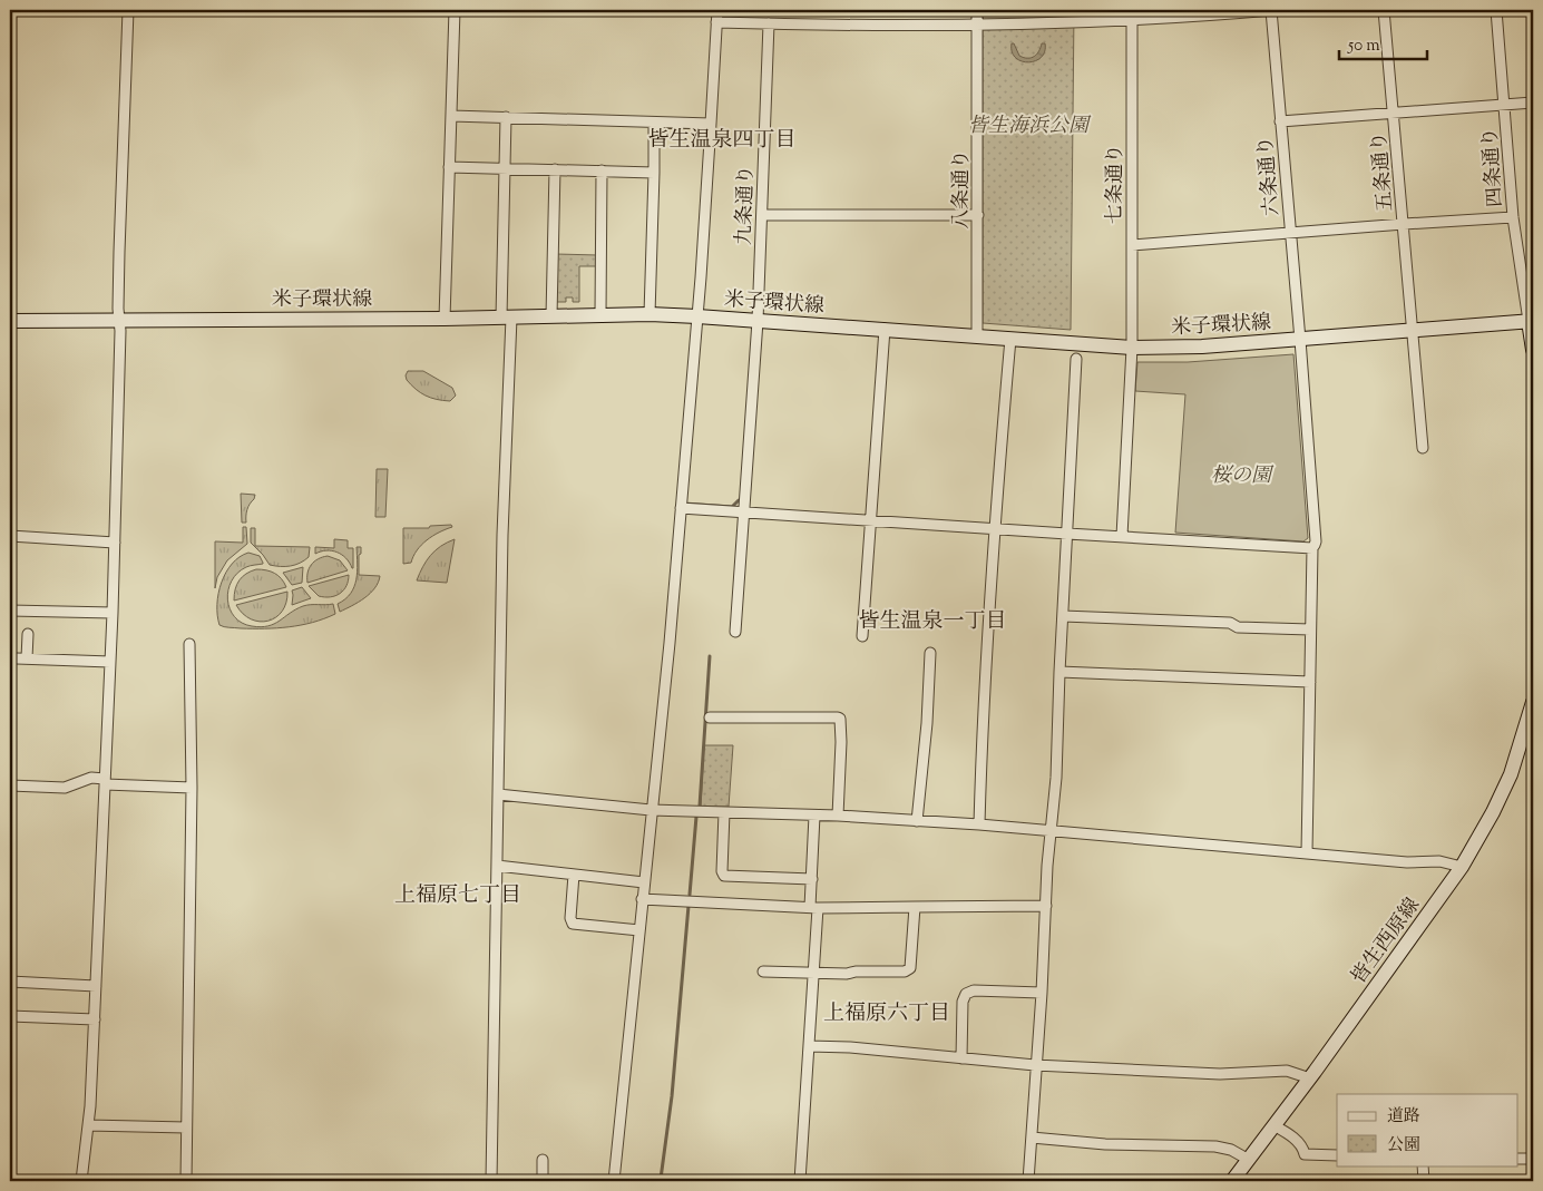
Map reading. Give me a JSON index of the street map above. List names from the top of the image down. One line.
{"streets":{"main road":["米子環状線","皆生西原線"],"street":["四条通り","五条通り","六条通り","七条通り","八条通り","九条通り"]},"crossings":[["四条通り","米子環状線"],["五条通り","米子環状線"],["六条通り","米子環状線"],["七条通り","米子環状線"],["八条通り","米子環状線"],["九条通り","米子環状線"]],"districts":["皆生温泉四丁目","皆生温泉一丁目","上福原七丁目","上福原六丁目"],"parks":["皆生海浜公園","桜の園"],"legend":["道路","公園"],"scale_bar":"50 m"}
